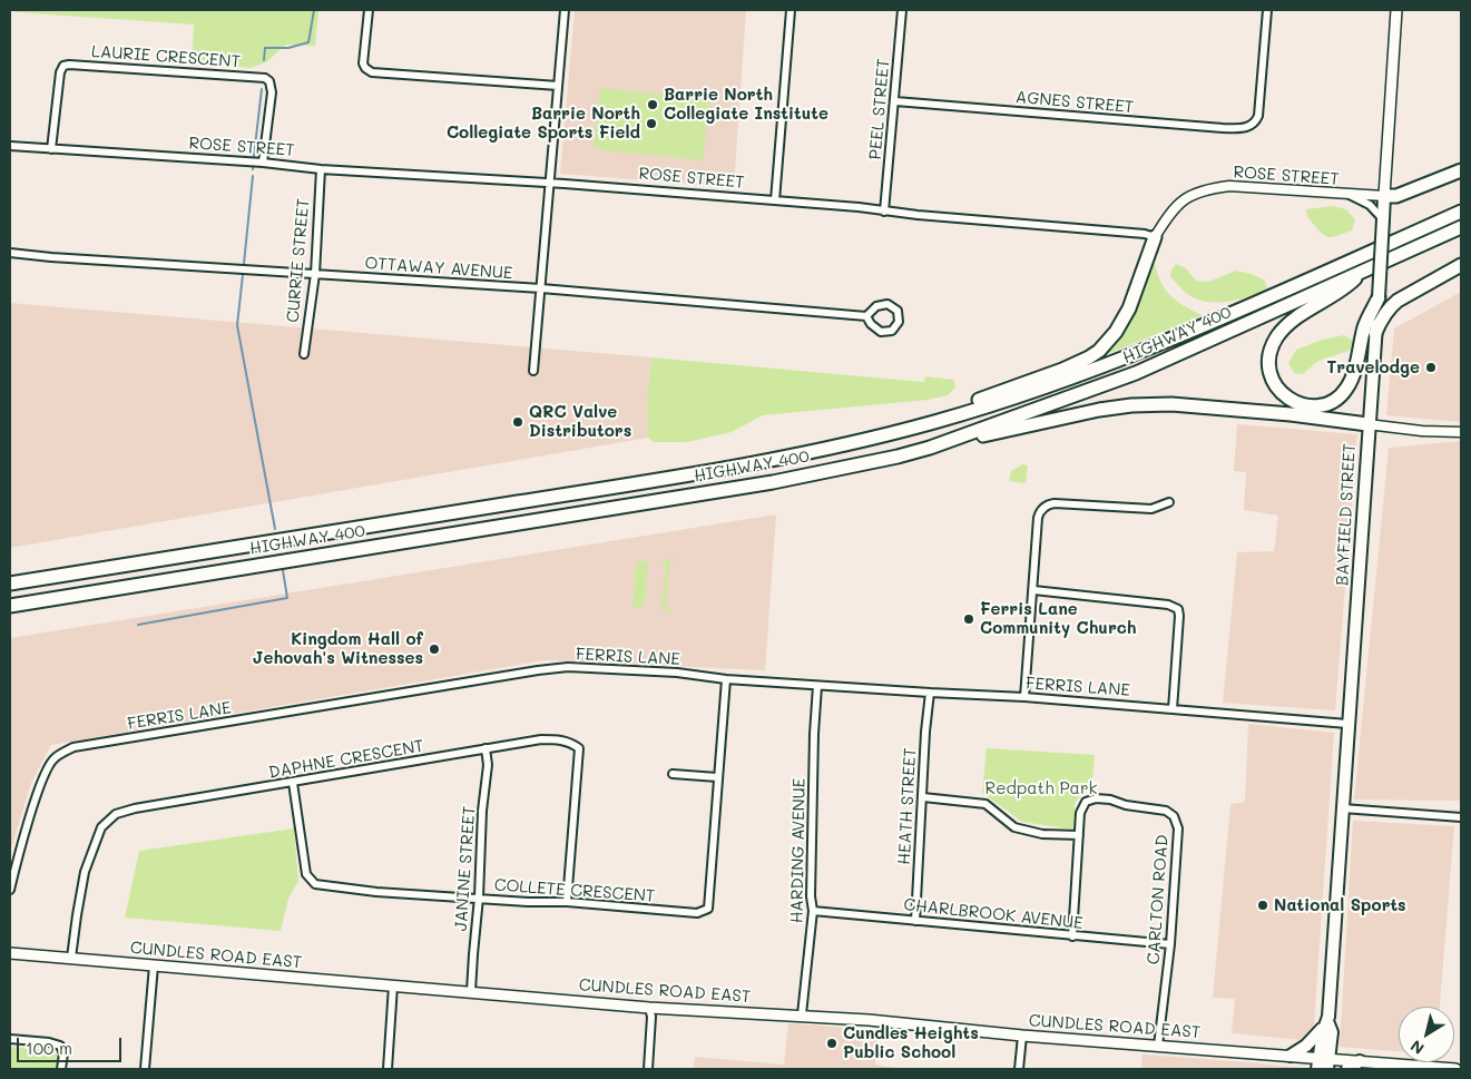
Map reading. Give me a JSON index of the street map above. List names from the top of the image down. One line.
{"streets":{"highway":["HIGHWAY 400"],"main road":["BAYFIELD STREET","CUNDLES ROAD EAST"],"street":["LAURIE CRESCENT","AGNES STREET","PEEL STREET","ROSE STREET","CURRIE STREET","OTTAWAY AVENUE","FERRIS LANE","DAPHNE CRESCENT","HEATH STREET","HARDING AVENUE","JANINE STREET","COLLETE CRESCENT","CARLTON ROAD","CHARLBROOK AVENUE"]},"crossings":[["LAURIE CRESCENT","ROSE STREET"],["AGNES STREET","PEEL STREET"],["PEEL STREET","ROSE STREET"],["ROSE STREET","CURRIE STREET"],["ROSE STREET","BAYFIELD STREET"],["CURRIE STREET","OTTAWAY AVENUE"],["BAYFIELD STREET","FERRIS LANE"],["BAYFIELD STREET","CUNDLES ROAD EAST"],["FERRIS LANE","HEATH STREET"],["FERRIS LANE","HARDING AVENUE"],["FERRIS LANE","COLLETE CRESCENT"],["DAPHNE CRESCENT","JANINE STREET"],["DAPHNE CRESCENT","COLLETE CRESCENT"],["DAPHNE CRESCENT","CUNDLES ROAD EAST"],["HEATH STREET","CHARLBROOK AVENUE"],["HARDING AVENUE","CHARLBROOK AVENUE"],["HARDING AVENUE","CUNDLES ROAD EAST"],["JANINE STREET","COLLETE CRESCENT"],["JANINE STREET","CUNDLES ROAD EAST"],["CARLTON ROAD","CHARLBROOK AVENUE"],["CARLTON ROAD","CUNDLES ROAD EAST"]],"parks":["Redpath Park"],"places":["Barrie North Collegiate Institute","Barrie North Collegiate Sports Field","Travelodge","QRC Valve Distributors","Ferris Lane Community Church","Kingdom Hall of Jehovah's Witnesses","National Sports","Cundles Heights Public School"],"scale_bar":"100 m","north":"bottom left"}
